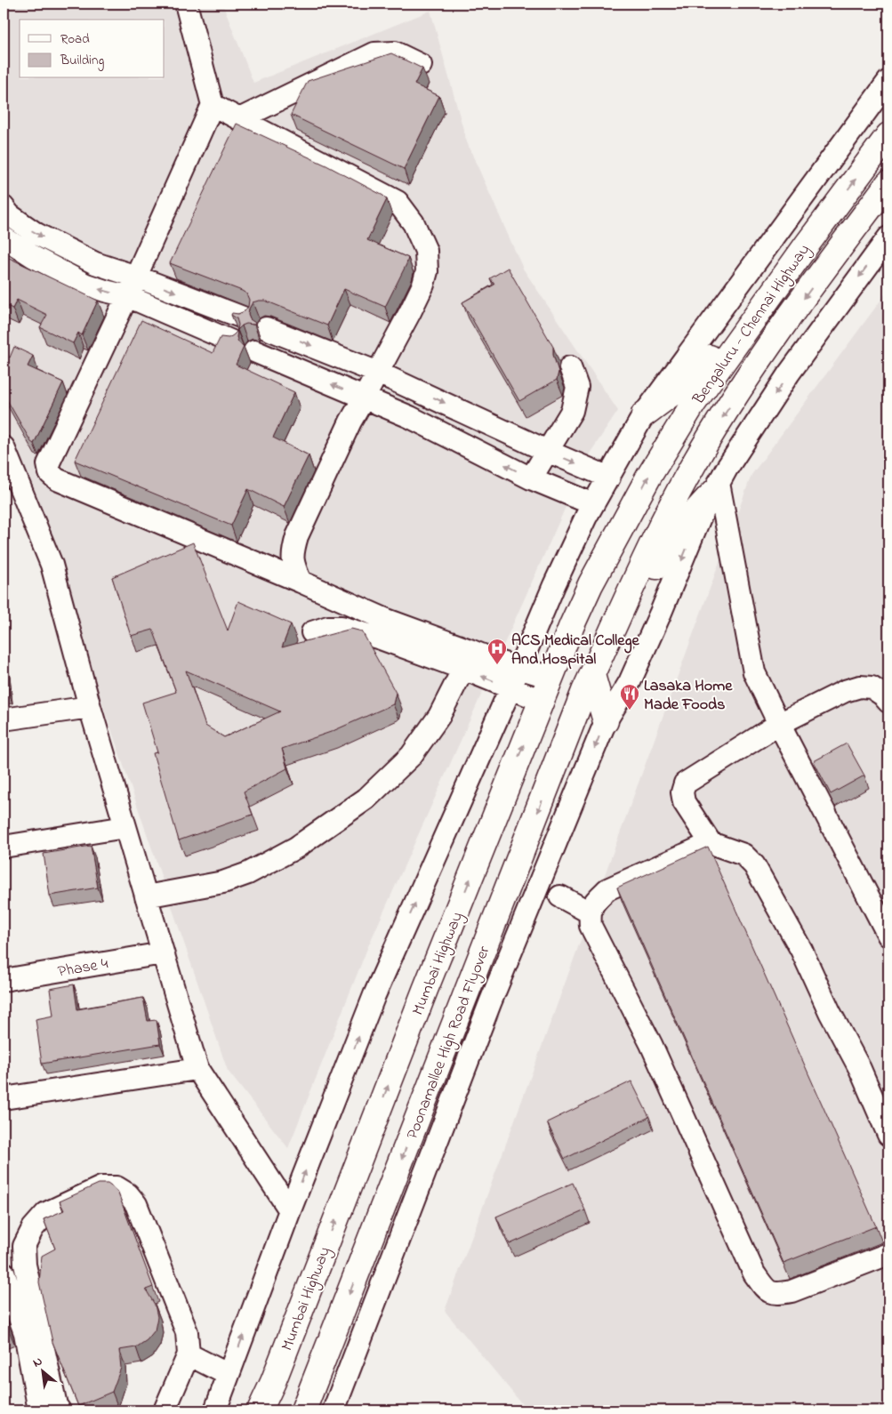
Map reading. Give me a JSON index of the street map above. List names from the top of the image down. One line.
{"streets":{"highway":["Bengaluru - Chennai Highway","Mumbai Highway","Poonamallee High Road Flyover"],"street":["Phase 4"]},"crossings":[["Bengaluru - Chennai Highway","Mumbai Highway"]],"one_way":["Mumbai Highway","Poonamallee High Road Flyover"],"places":{"hospital":["ACS Medical College And Hospital"],"restaurant":["Lasaka Home Made Foods"]},"legend":["Road","Building"],"north":"top left"}
